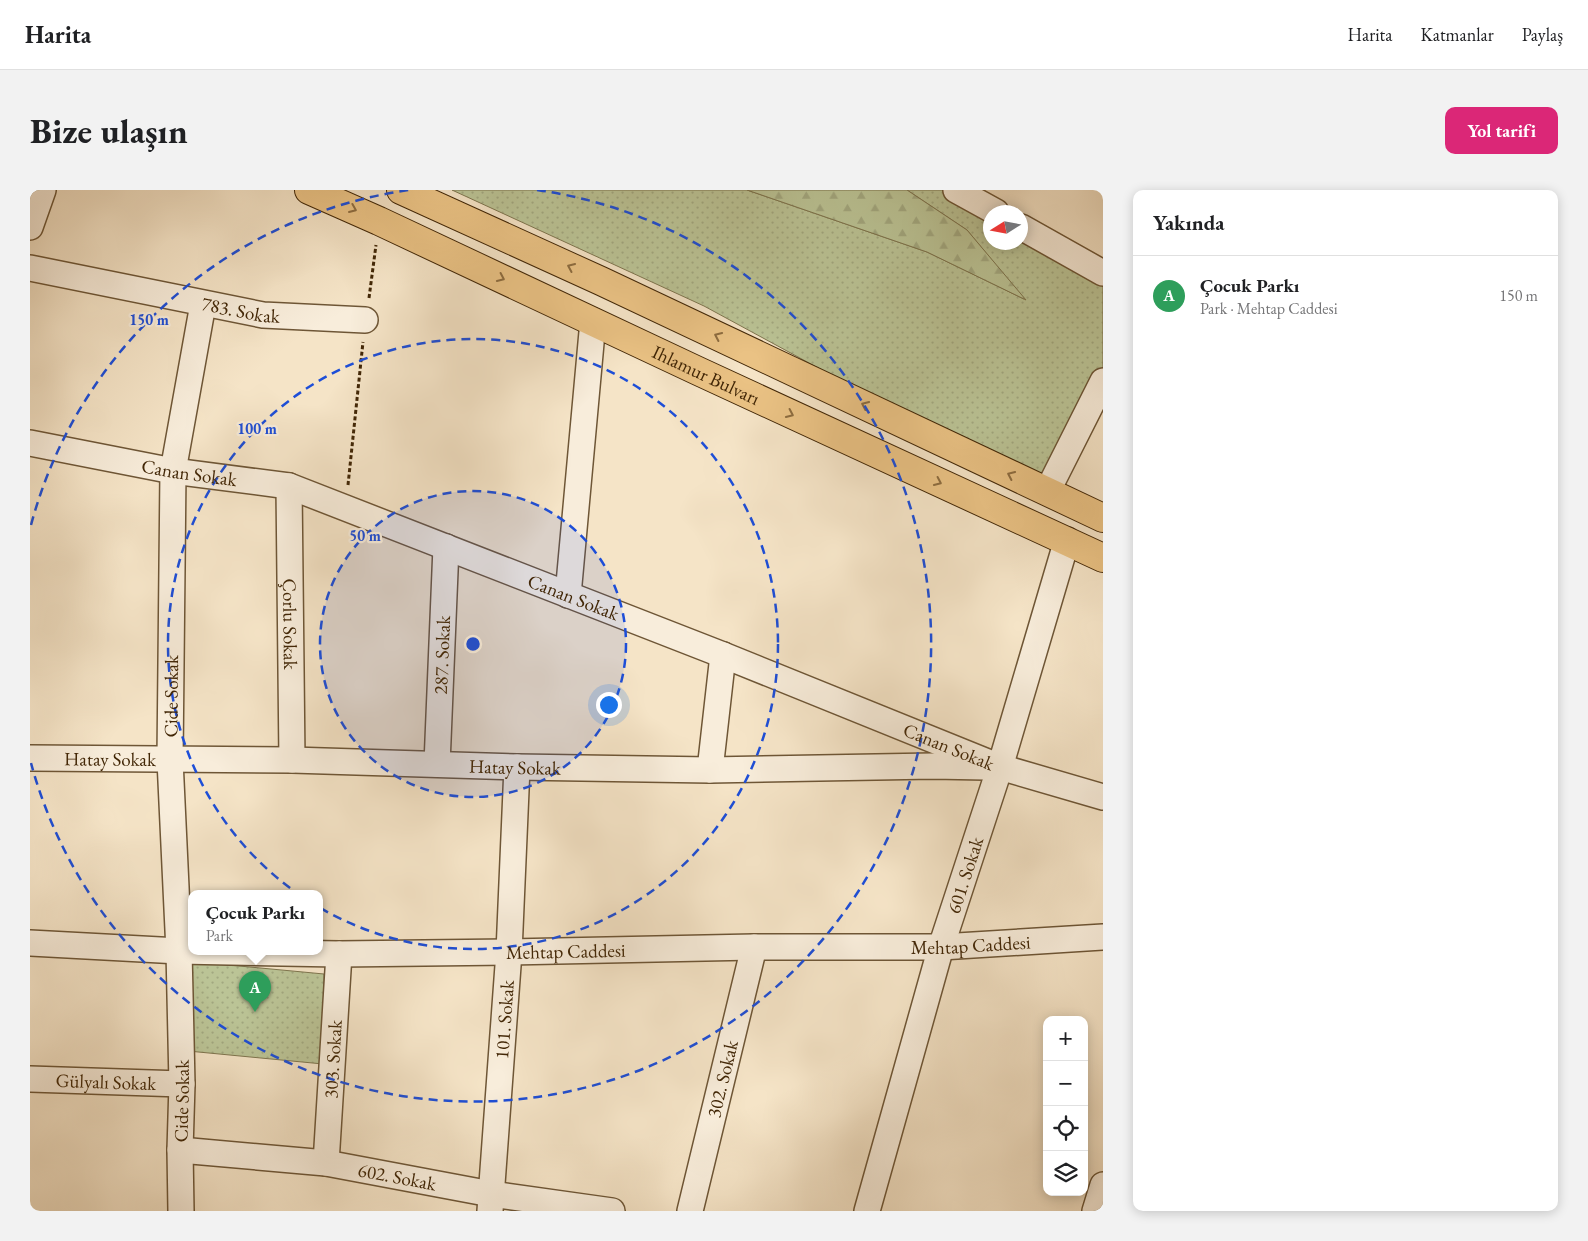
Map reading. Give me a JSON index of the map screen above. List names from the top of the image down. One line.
{"streets":{"main road":["Ihlamur Bulvarı"],"street":["783. Sokak","Canan Sokak","Çorlu Sokak","287. Sokak","Cide Sokak","Hatay Sokak","601. Sokak","Mehtap Caddesi","101. Sokak","303. Sokak","302. Sokak","Gülyalı Sokak","602. Sokak"]},"crossings":[["783. Sokak","Cide Sokak"],["Ihlamur Bulvarı","601. Sokak"],["Canan Sokak","Çorlu Sokak"],["Canan Sokak","287. Sokak"],["Canan Sokak","Cide Sokak"],["Canan Sokak","Hatay Sokak"],["Canan Sokak","601. Sokak"],["Çorlu Sokak","Hatay Sokak"],["287. Sokak","Hatay Sokak"],["Cide Sokak","Hatay Sokak"],["Cide Sokak","Mehtap Caddesi"],["Cide Sokak","Gülyalı Sokak"],["Cide Sokak","602. Sokak"],["Hatay Sokak","601. Sokak"],["Hatay Sokak","101. Sokak"],["601. Sokak","Mehtap Caddesi"],["Mehtap Caddesi","101. Sokak"],["Mehtap Caddesi","303. Sokak"],["Mehtap Caddesi","302. Sokak"],["101. Sokak","602. Sokak"],["303. Sokak","602. Sokak"]],"north":"left","page":{"header":"Harita","nav":["Harita","Katmanlar","Paylaş"],"buttons":"Yol tarifi","title":"Bize ulaşın","heading":"Yakında","list":[{"mark":"A","name":"Çocuk Parkı","note":"Park · Mehtap Caddesi","value":"150 m"}],"popup":["Çocuk Parkı","Park"],"pins":"A","map_buttons":["+","−"]},"rings":["150 m","100 m","50 m"]}
